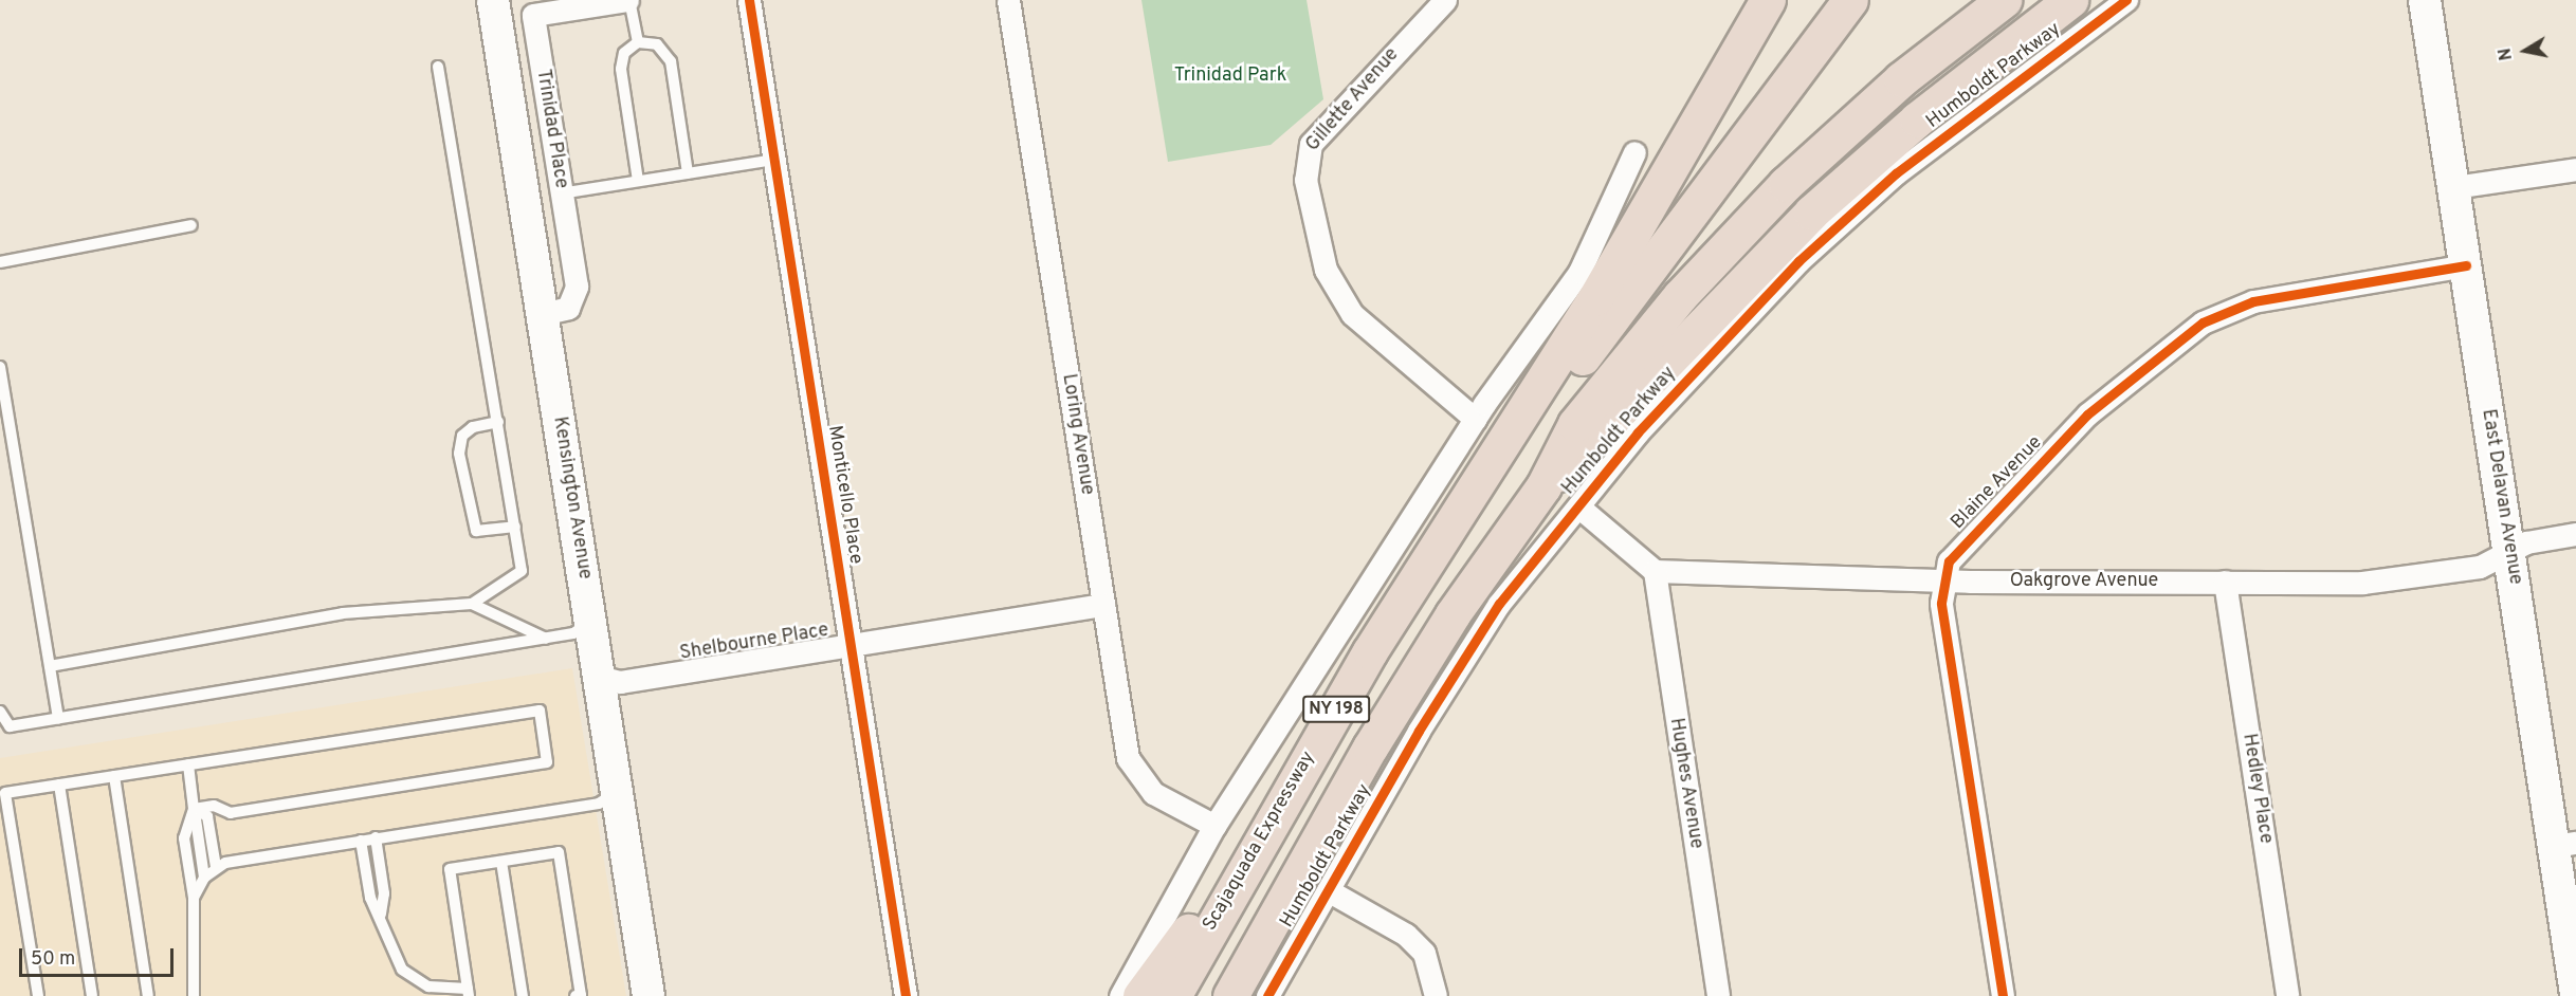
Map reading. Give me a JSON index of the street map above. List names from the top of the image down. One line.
{"streets":{"highway":["NY 198","Scajaquada Expressway"],"street":["Humboldt Parkway","Gillette Avenue","Trinidad Place","Loring Avenue","Blaine Avenue","Monticello Place","East Delavan Avenue","Kensington Avenue","Oakgrove Avenue","Shelbourne Place","Hughes Avenue","Hedley Place"]},"crossings":[["Trinidad Place","Kensington Avenue"],["Loring Avenue","Shelbourne Place"],["Blaine Avenue","East Delavan Avenue"],["Blaine Avenue","Oakgrove Avenue"],["Monticello Place","Shelbourne Place"],["East Delavan Avenue","Oakgrove Avenue"],["Kensington Avenue","Shelbourne Place"],["Oakgrove Avenue","Hughes Avenue"],["Oakgrove Avenue","Hedley Place"]],"parks":["Trinidad Park"],"scale_bar":"50 m","north":"left"}
